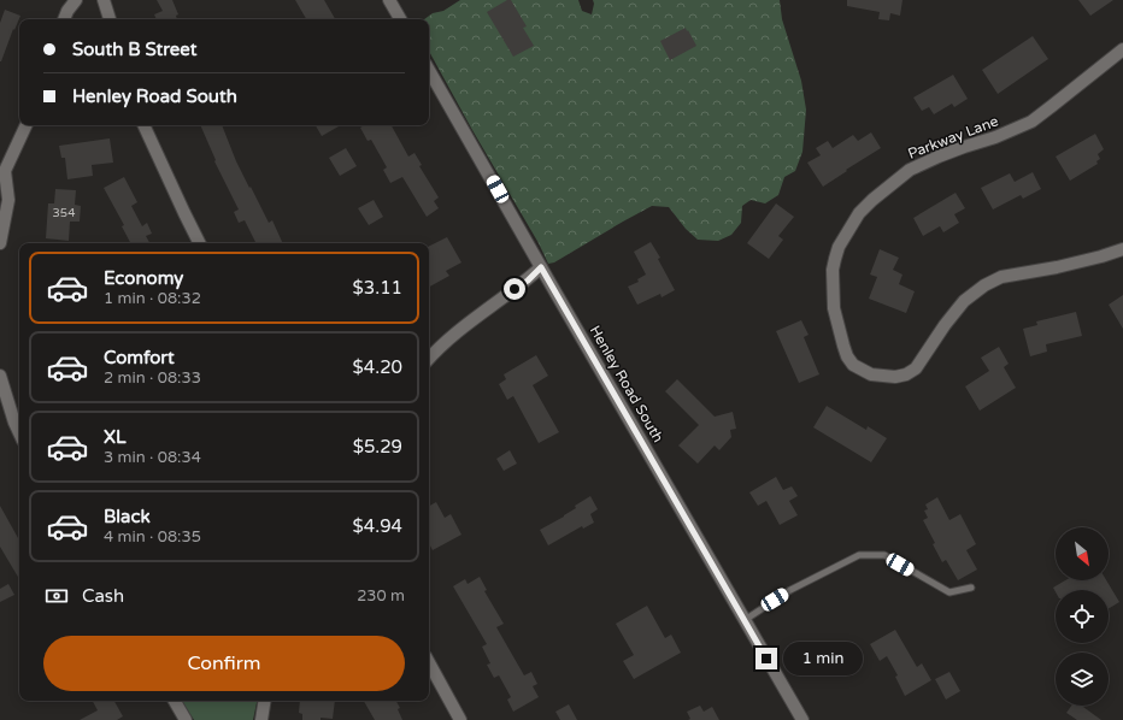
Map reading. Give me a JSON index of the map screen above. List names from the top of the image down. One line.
{"streets":{"street":["Parkway Lane","Henley Road South"]},"house_numbers":["354"],"north":"bottom right","page":{"banner":["South B Street","Henley Road South"],"list":[{"name":"Economy","note":"1 min · 08:32","value":"$3.11"},{"name":"Comfort","note":"2 min · 08:33","value":"$4.20"},{"name":"XL","note":"3 min · 08:34","value":"$5.29"},{"name":"Black","note":"4 min · 08:35","value":"$4.94"}],"pay":["Cash","230 m"],"buttons":"Confirm","bubble":"1 min"}}
